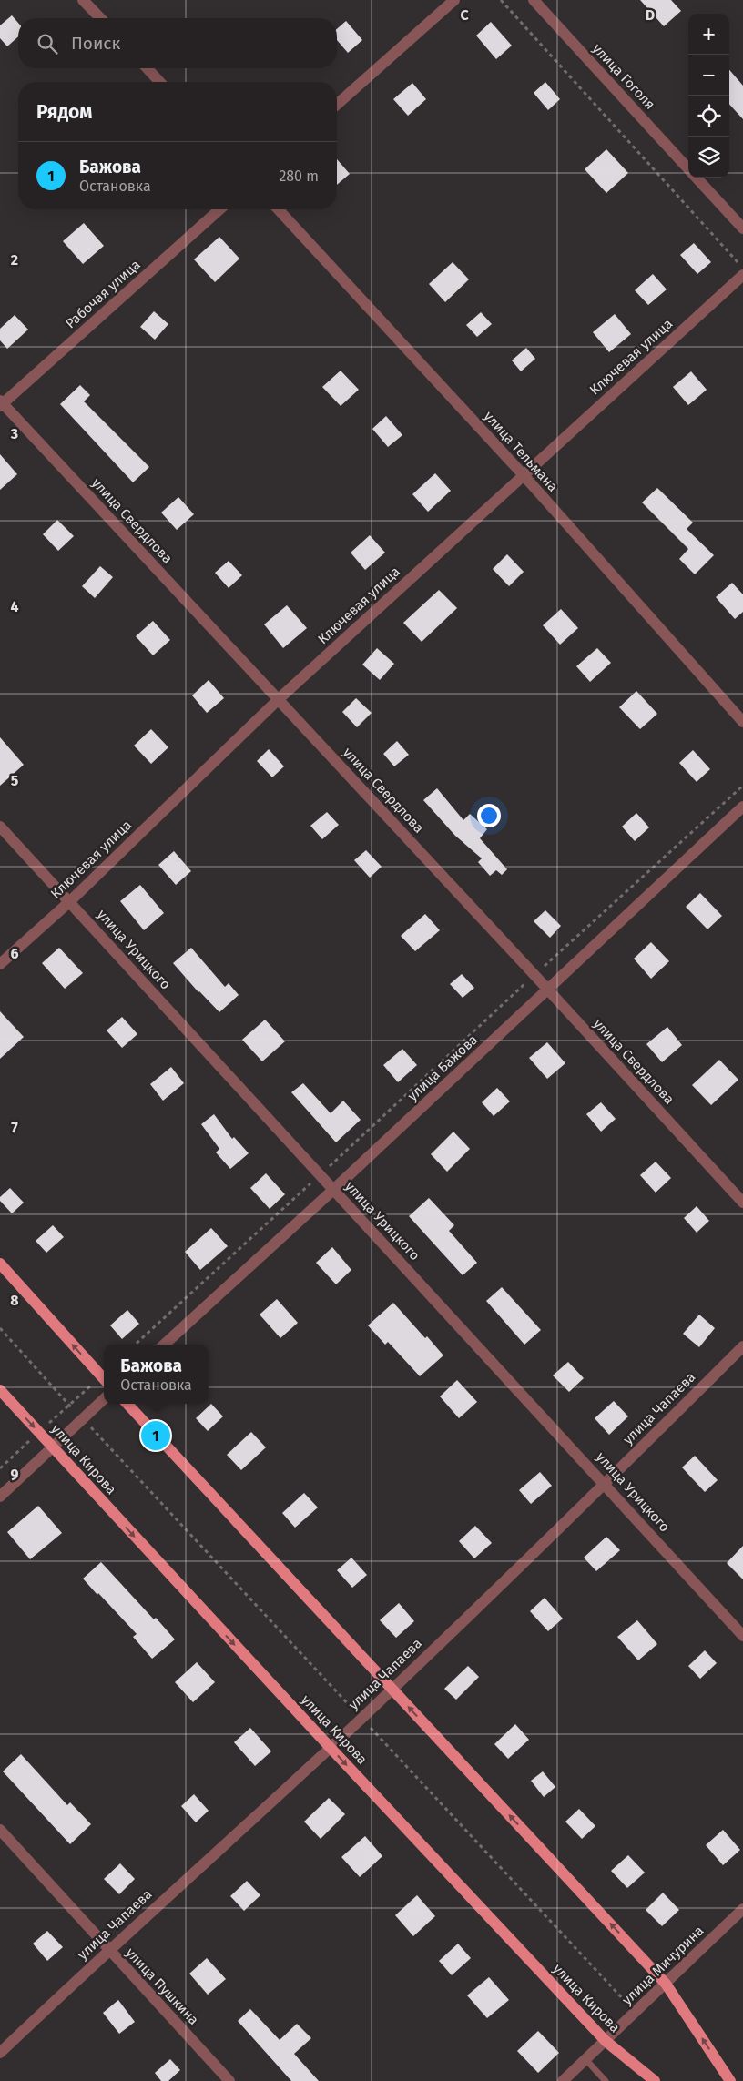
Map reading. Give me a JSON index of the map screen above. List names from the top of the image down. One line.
{"streets":{"main road":["улица Кирова"],"street":["улица Гоголя","Рабочая улица","Ключевая улица","улица Тельмана","улица Свердлова","улица Урицкого","улица Бажова","улица Чапаева","улица Мичурина","улица Пушкина"]},"crossings":[["Рабочая улица","улица Свердлова"],["Ключевая улица","улица Тельмана"],["Ключевая улица","улица Свердлова"],["Ключевая улица","улица Урицкого"],["улица Свердлова","улица Бажова"],["улица Урицкого","улица Бажова"],["улица Урицкого","улица Чапаева"],["улица Чапаева","улица Кирова"],["улица Чапаева","улица Пушкина"],["улица Кирова","улица Мичурина"]],"page":{"map_buttons":["+","−"],"search":"Поиск","heading":"Рядом","list":[{"mark":"1","name":"Бажова","note":"Остановка","value":"280 m"}],"popup":["Бажова","Остановка"],"pins":"1"},"grid":{"columns":["C","D"],"rows":["2","3","4","5","6","7","8","9"]}}
